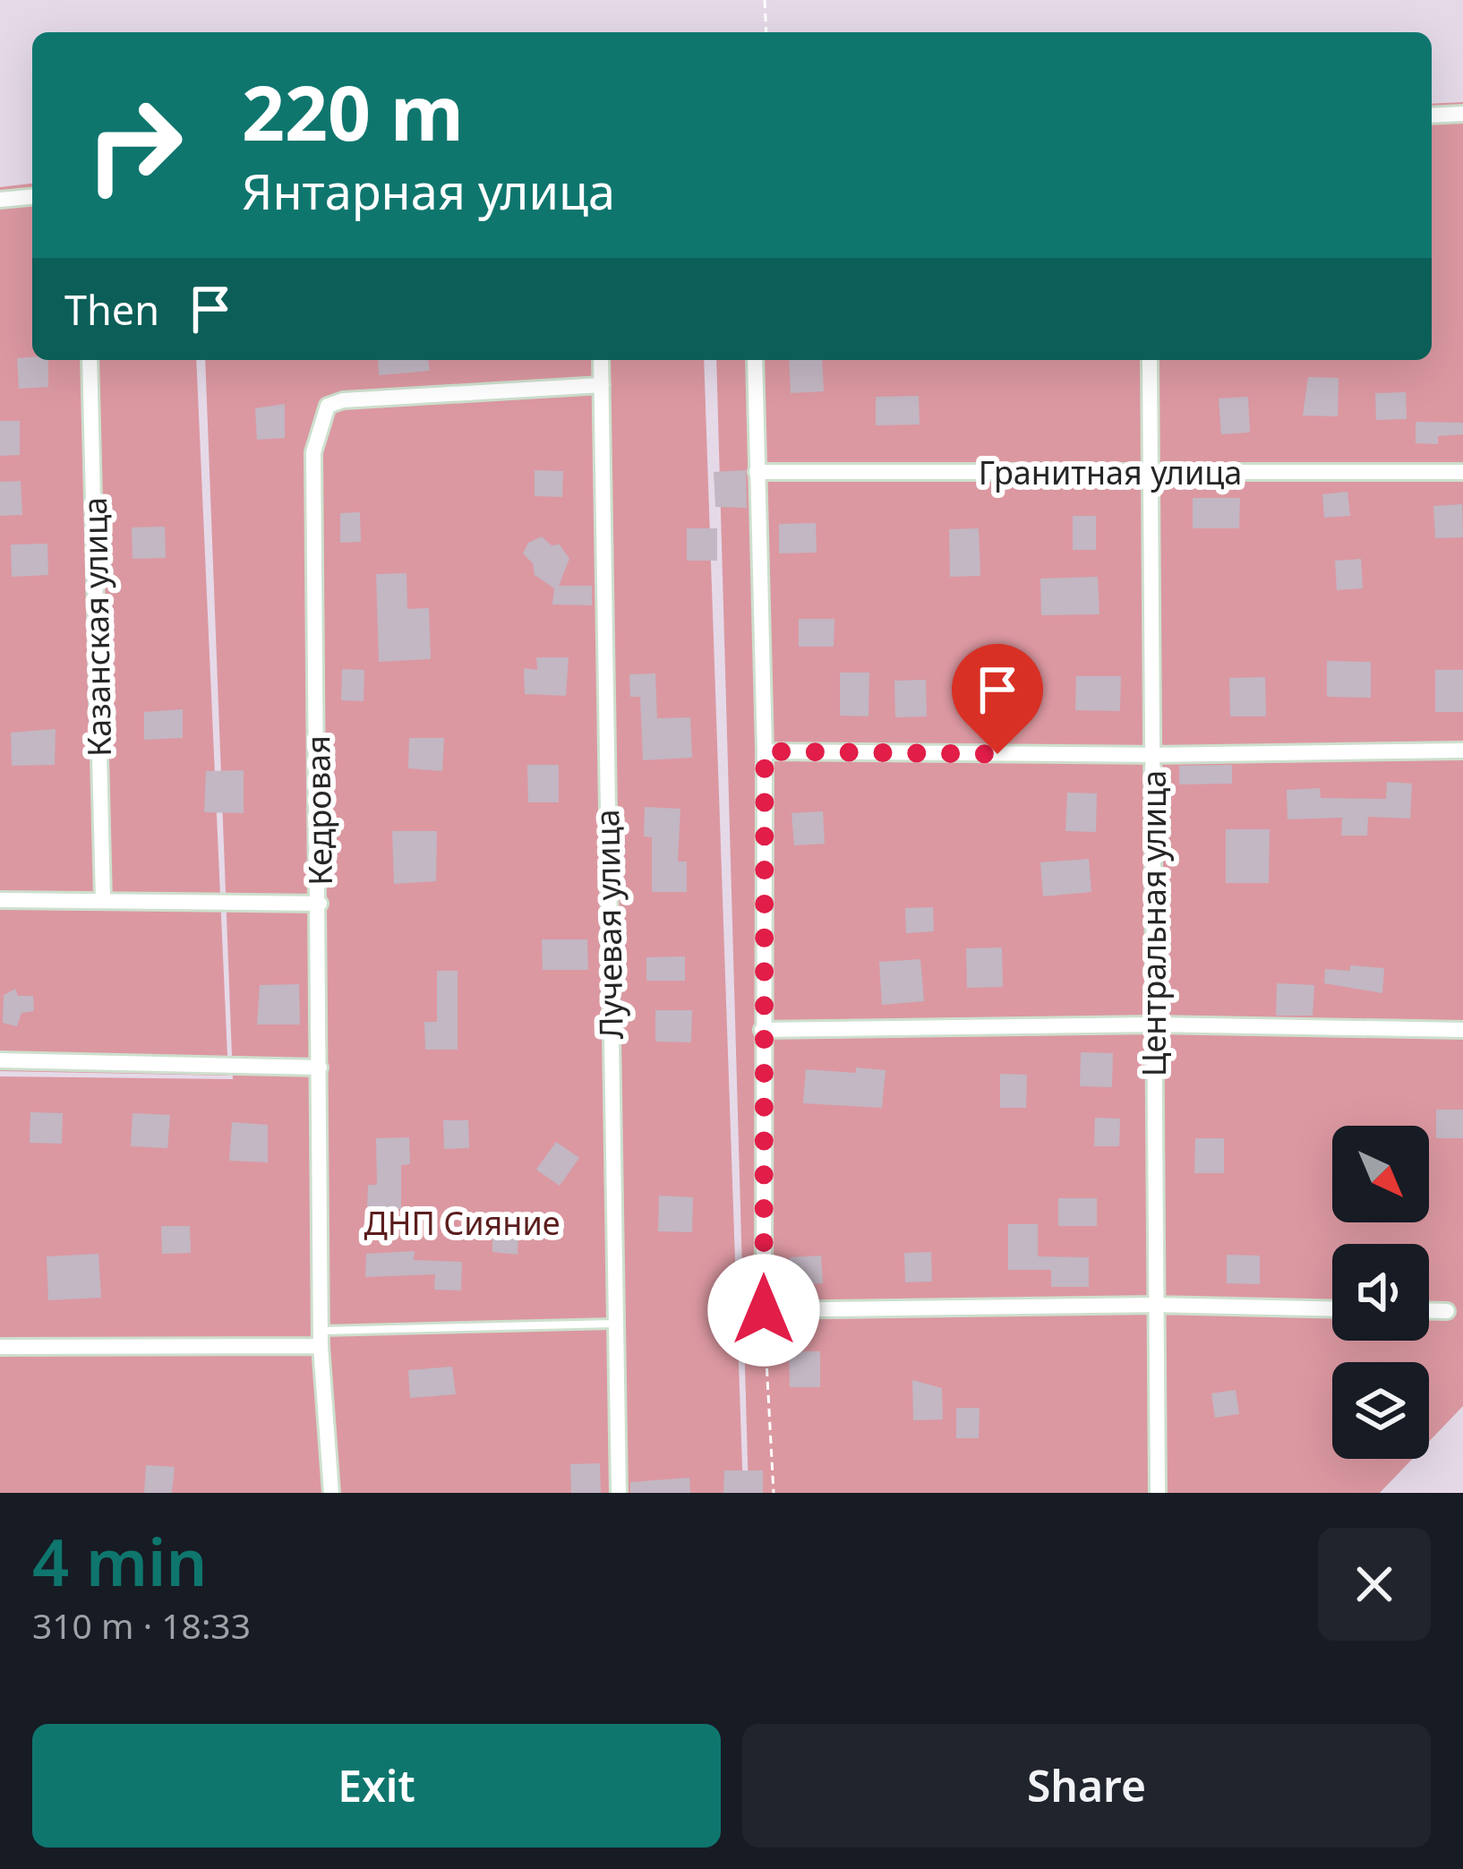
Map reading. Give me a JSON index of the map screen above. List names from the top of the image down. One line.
{"streets":{"street":["Гранитная улица","Казанская улица","Кедровая","Центральная улица","Лучевая улица"]},"crossings":[["Гранитная улица","Центральная улица"],["Кедровая","Лучевая улица"]],"parks":["ДНП Сияние"],"north":"bottom right","page":{"turn":["220 m","Янтарная улица"],"then":"Then","heading":["4 min","310 m · 18:33"],"buttons":["Exit","Share"]}}
